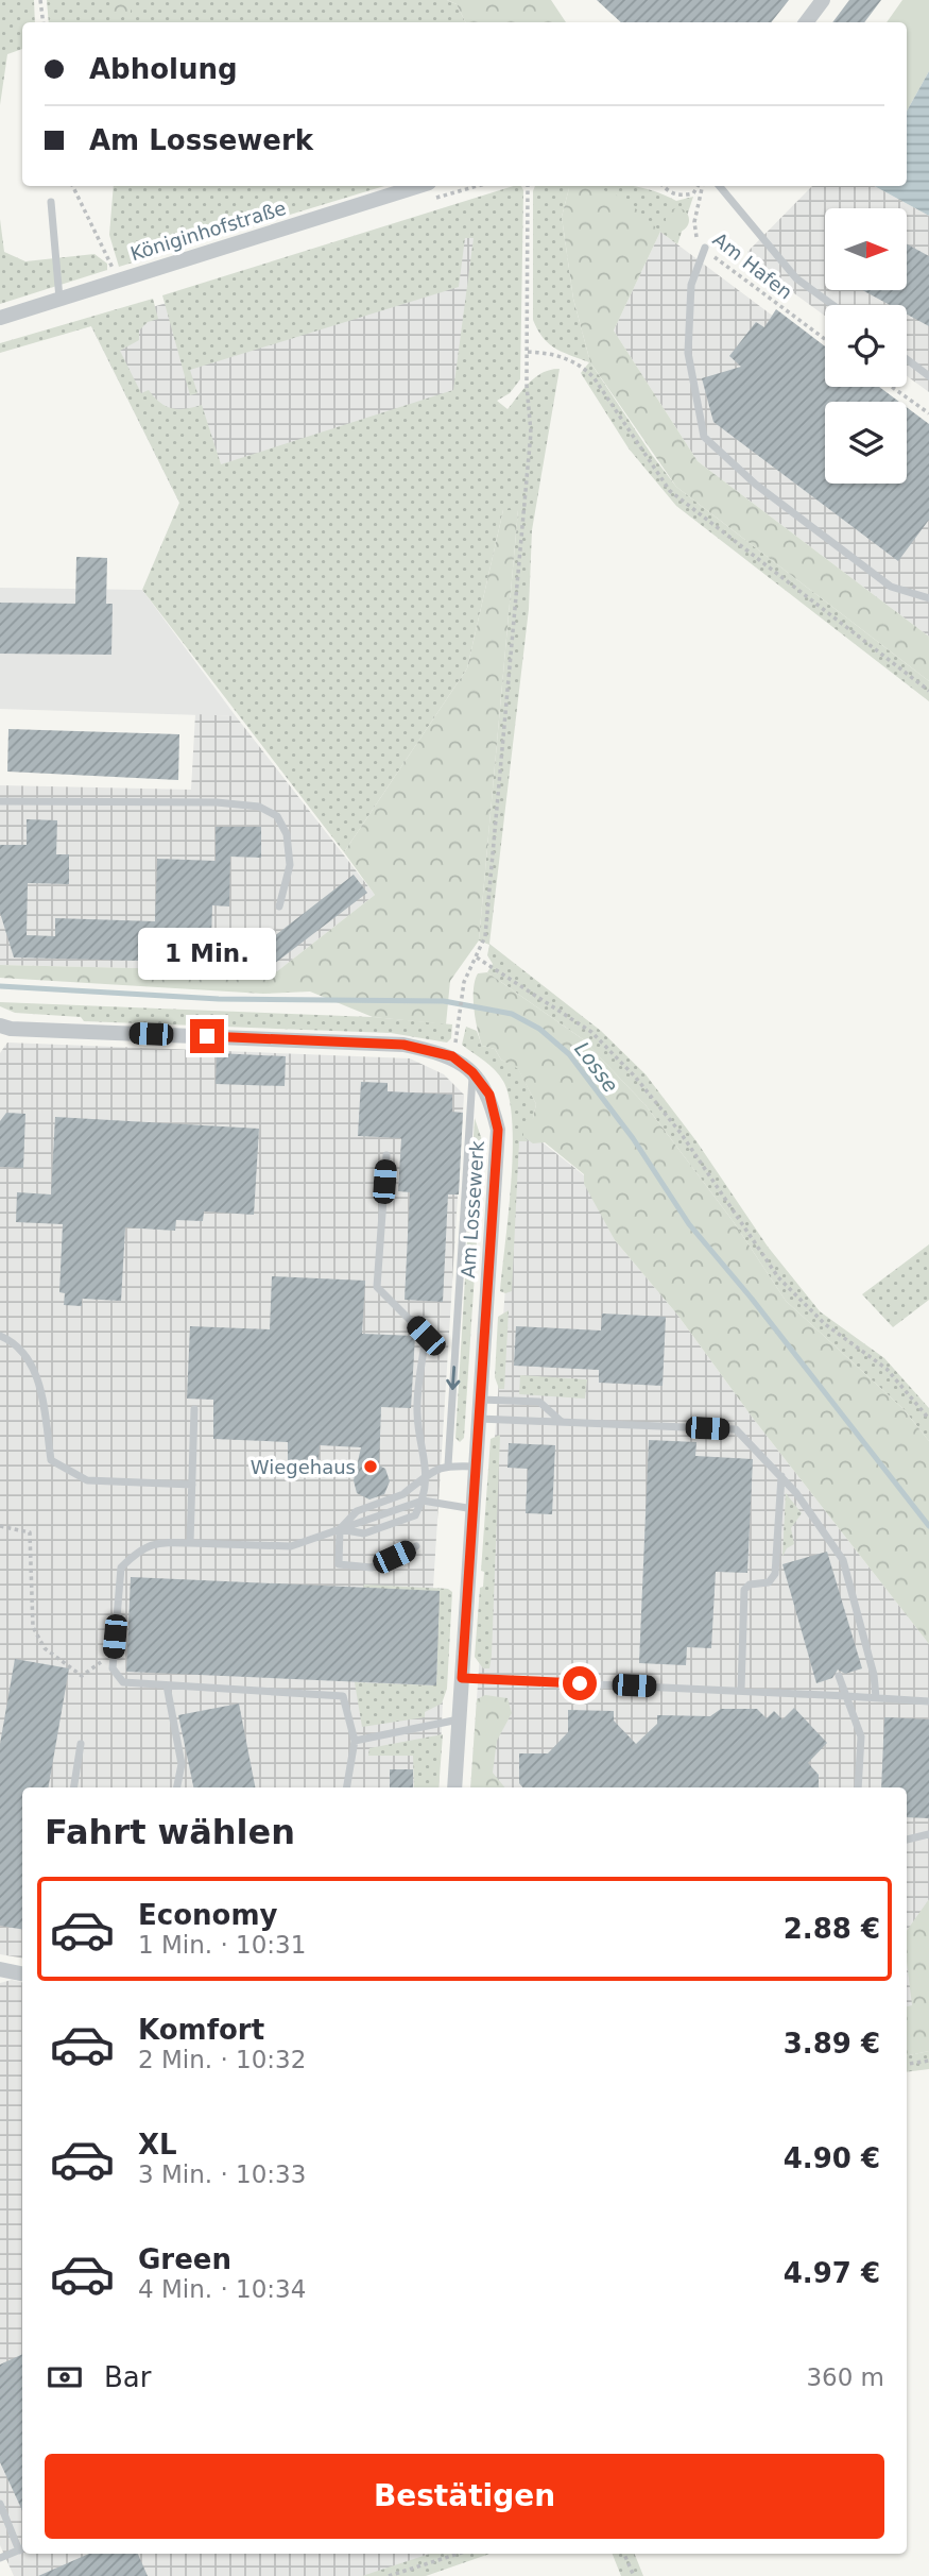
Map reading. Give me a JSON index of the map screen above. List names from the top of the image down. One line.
{"streets":{"street":["Königinhofstraße","Am Lossewerk"],"path":["Am Hafen"]},"water":["Losse"],"places":["Wiegehaus"],"north":"right","page":{"banner":["Abholung","Am Lossewerk"],"bubble":"1 Min.","heading":"Fahrt wählen","list":[{"name":"Economy","note":"1 Min. · 10:31","value":"2.88 €"},{"name":"Komfort","note":"2 Min. · 10:32","value":"3.89 €"},{"name":"XL","note":"3 Min. · 10:33","value":"4.90 €"},{"name":"Green","note":"4 Min. · 10:34","value":"4.97 €"}],"pay":["Bar","360 m"],"buttons":"Bestätigen"}}
